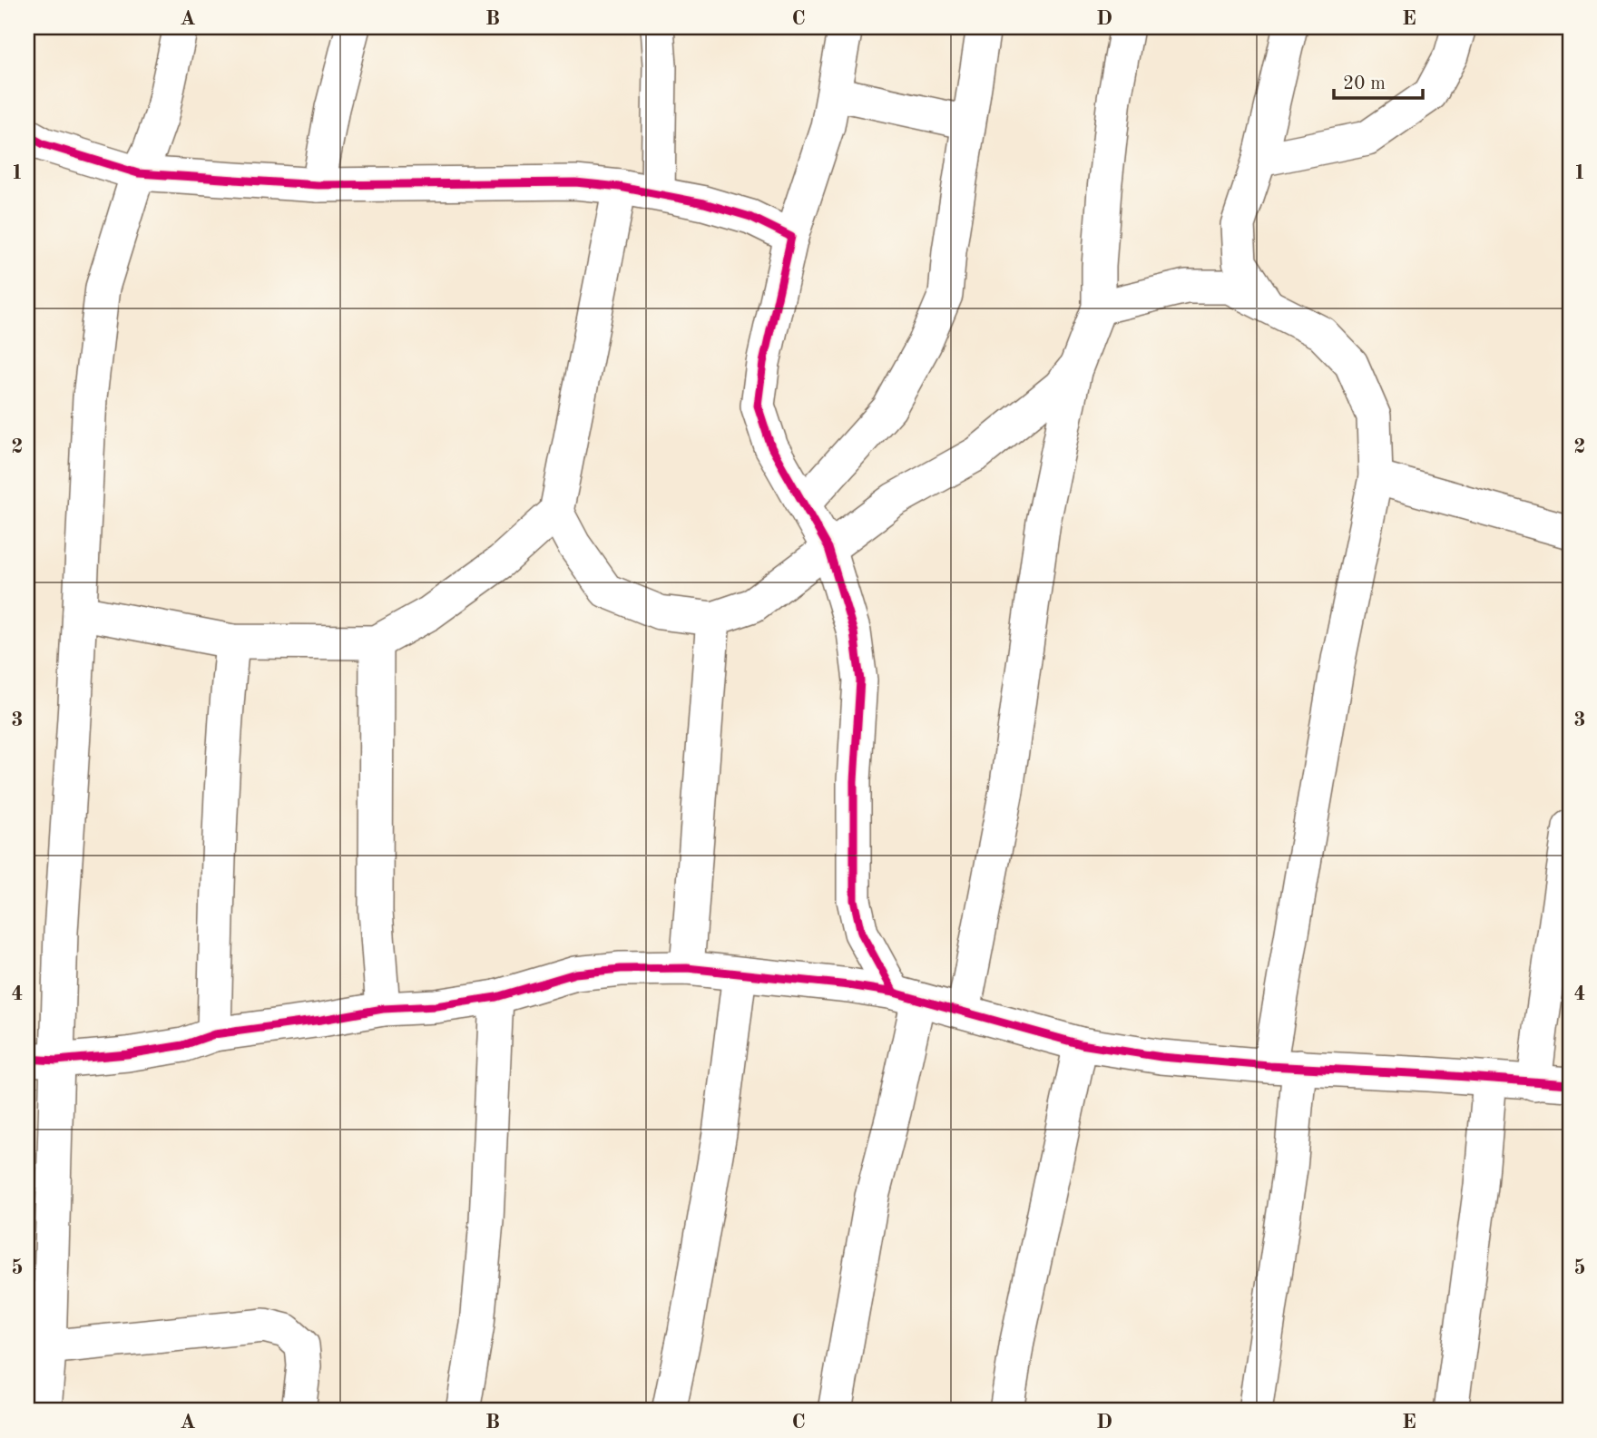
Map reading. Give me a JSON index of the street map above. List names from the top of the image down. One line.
{"scale_bar":"20 m","grid":{"columns":["A","B","C","D","E"],"rows":["1","2","3","4","5"]}}
